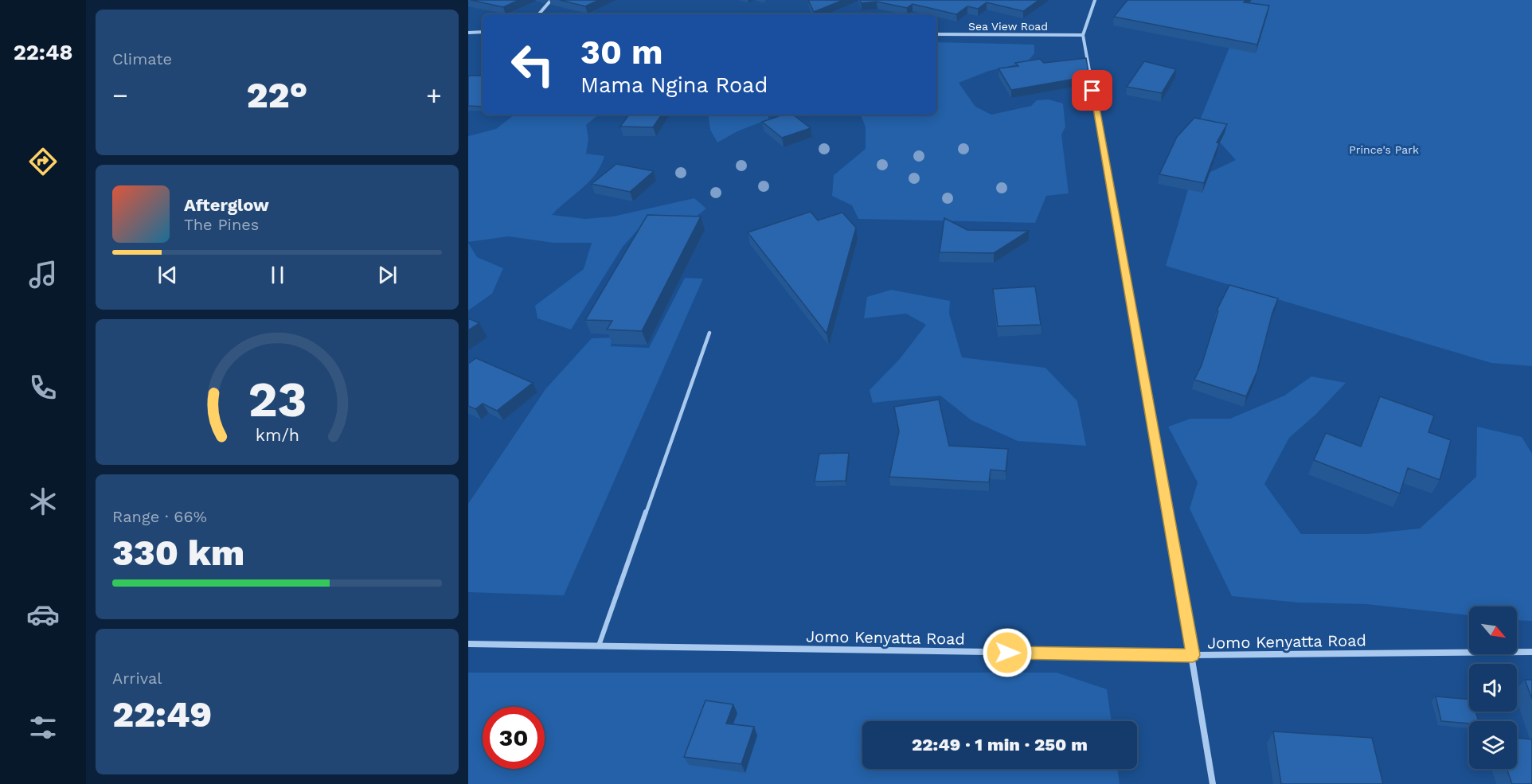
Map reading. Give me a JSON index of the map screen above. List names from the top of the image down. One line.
{"streets":{"street":["Sea View Road","Jomo Kenyatta Road"]},"parks":["Prince's Park"],"north":"bottom right","page":{"tabs":"22:48","tile":["Climate",["Range · 66%","330 km"],["Arrival","22:49"]],"turn":["30 m","Mama Ngina Road"],"heat":["−","22°","+"],"song":["Afterglow","The Pines"],"limit":"30","trip":"22:49 · 1 min · 250 m","gauge":["23","km/h"]}}
